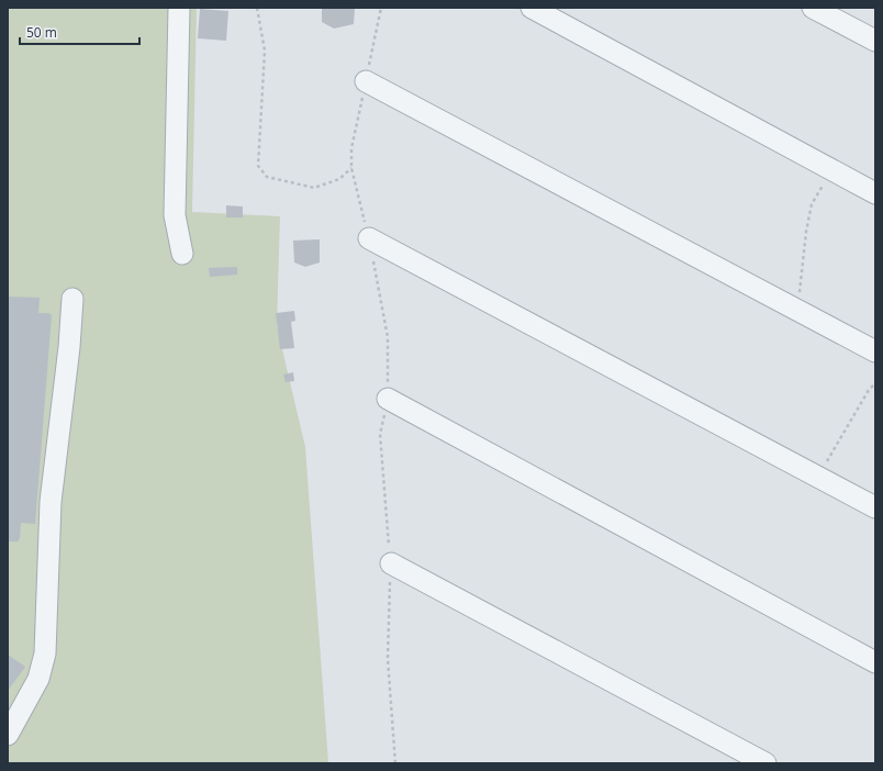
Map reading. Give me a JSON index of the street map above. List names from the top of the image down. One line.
{"scale_bar":"50 m"}
